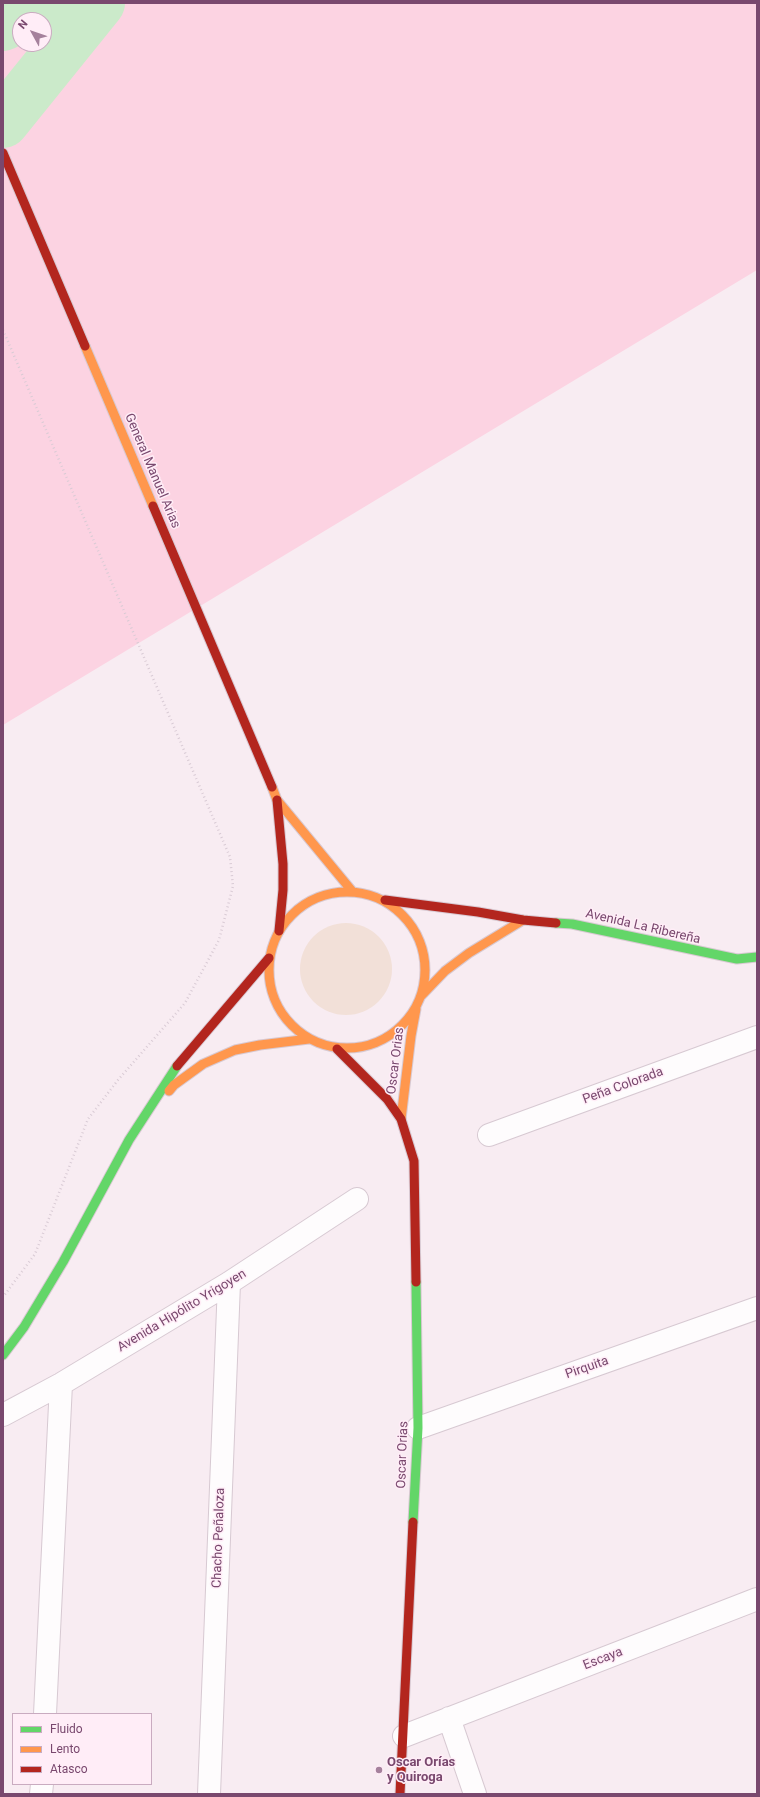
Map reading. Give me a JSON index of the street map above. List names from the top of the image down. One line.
{"streets":{"main road":["General Manuel Arias","Avenida La Ribereña","Oscar Orias"],"street":["Peña Colorada","Avenida Hipólito Yrigoyen","Pirquita","Chacho Peñaloza","Escaya"]},"crossings":[["Oscar Orias","Pirquita"],["Oscar Orias","Escaya"],["Avenida Hipólito Yrigoyen","Chacho Peñaloza"]],"places":["Oscar Orías y Quiroga"],"legend":["Fluido","Lento","Atasco"],"north":"top left"}
